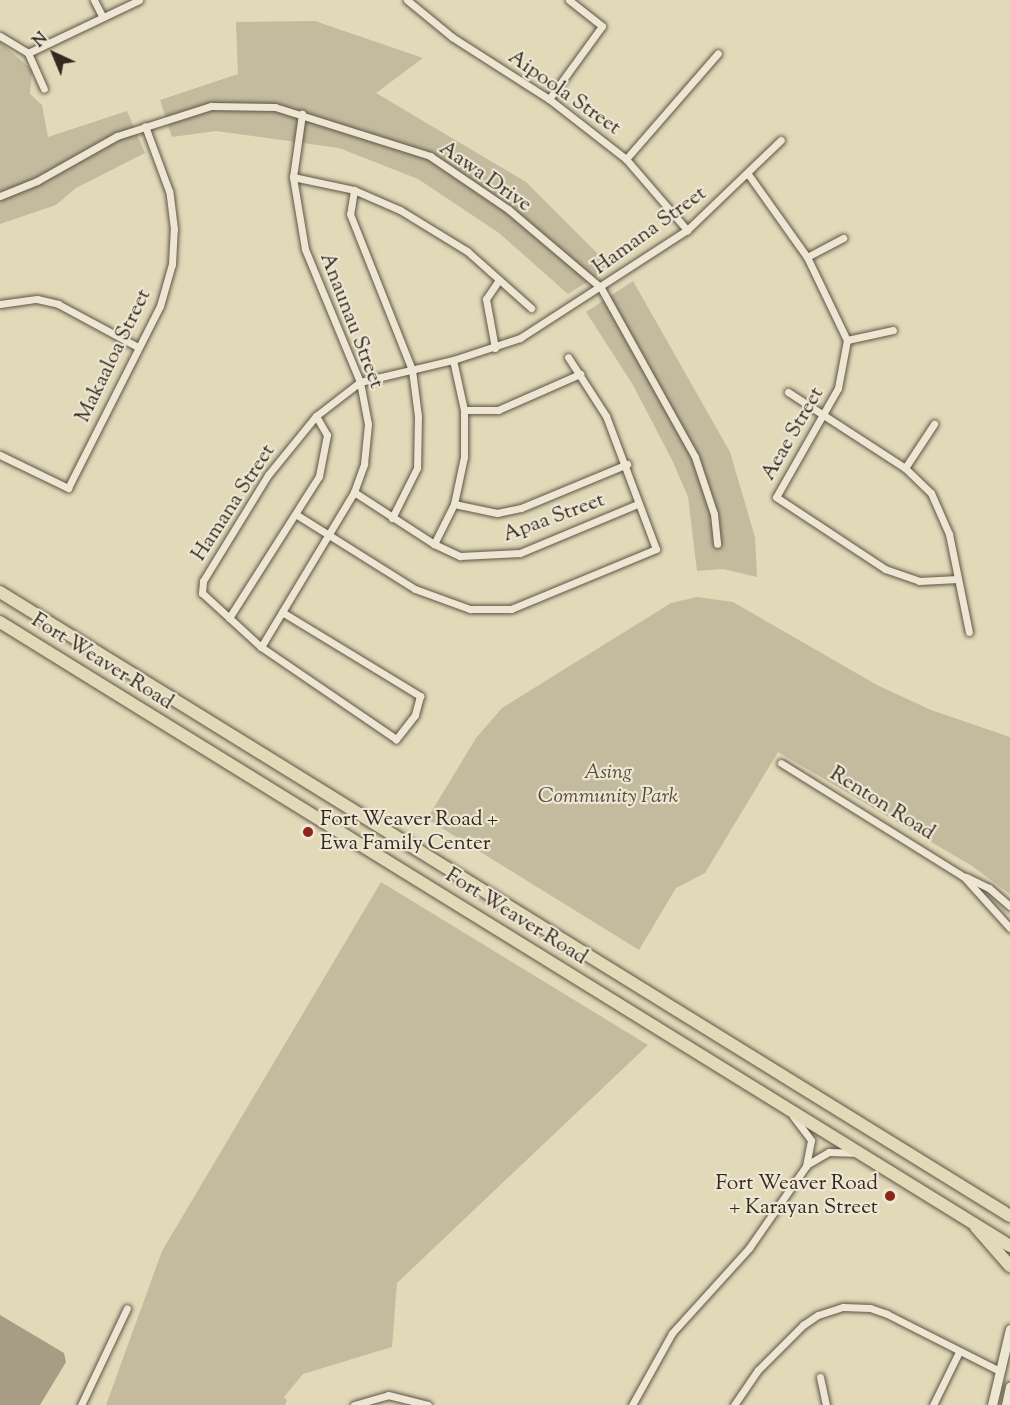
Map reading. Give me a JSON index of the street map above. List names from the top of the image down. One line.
{"streets":{"highway":["Fort Weaver Road"],"street":["Aipoola Street","Aawa Drive","Hamana Street","Anaunau Street","Makaaloa Street","Aeae Street","Apaa Street","Renton Road"]},"crossings":[["Aipoola Street","Hamana Street"],["Aawa Drive","Hamana Street"],["Aawa Drive","Anaunau Street"],["Aawa Drive","Makaaloa Street"],["Hamana Street","Anaunau Street"],["Anaunau Street","Apaa Street"]],"parks":["Asing Community Park"],"places":["Fort Weaver Road + Ewa Family Center","Fort Weaver Road + Karayan Street"],"north":"top left"}
